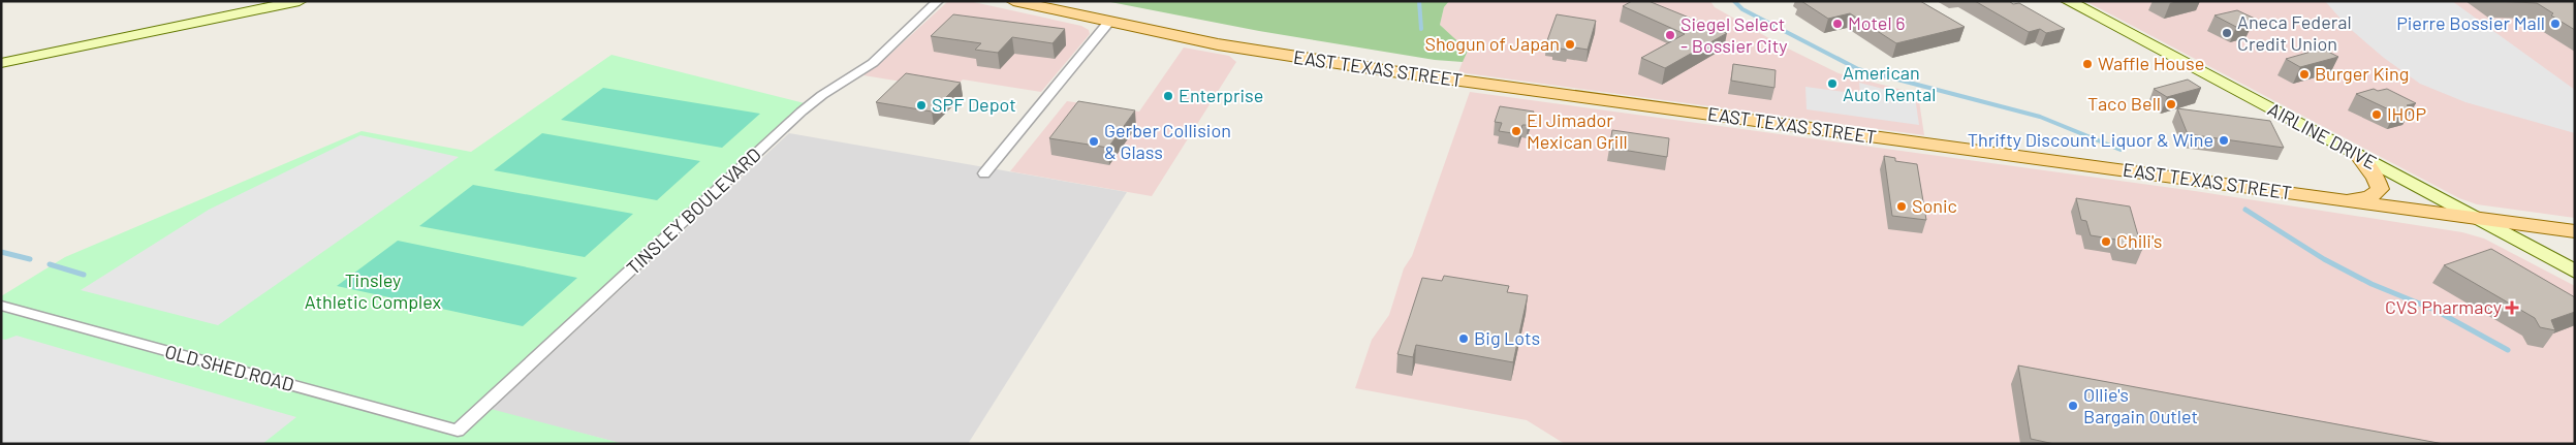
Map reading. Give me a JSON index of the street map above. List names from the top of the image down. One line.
{"streets":{"main road":["EAST TEXAS STREET","AIRLINE DRIVE"],"street":["TINSLEY BOULEVARD","OLD SHED ROAD"]},"crossings":[["EAST TEXAS STREET","AIRLINE DRIVE"],["TINSLEY BOULEVARD","OLD SHED ROAD"]],"parks":["Tinsley Athletic Complex"],"places":{"other":["Motel 6","Pierre Bossier Mall","Aneca Federal Credit Union","Siegel Select - Bossier City","Shogun of Japan","Waffle House","Burger King","American Auto Rental","Enterprise","Taco Bell","SPF Depot","IHOP","El Jimador Mexican Grill","Thrifty Discount Liquor & Wine","Gerber Collision & Glass","Sonic","Chili's","Big Lots","Ollie's Bargain Outlet"],"health":["CVS Pharmacy"]}}
